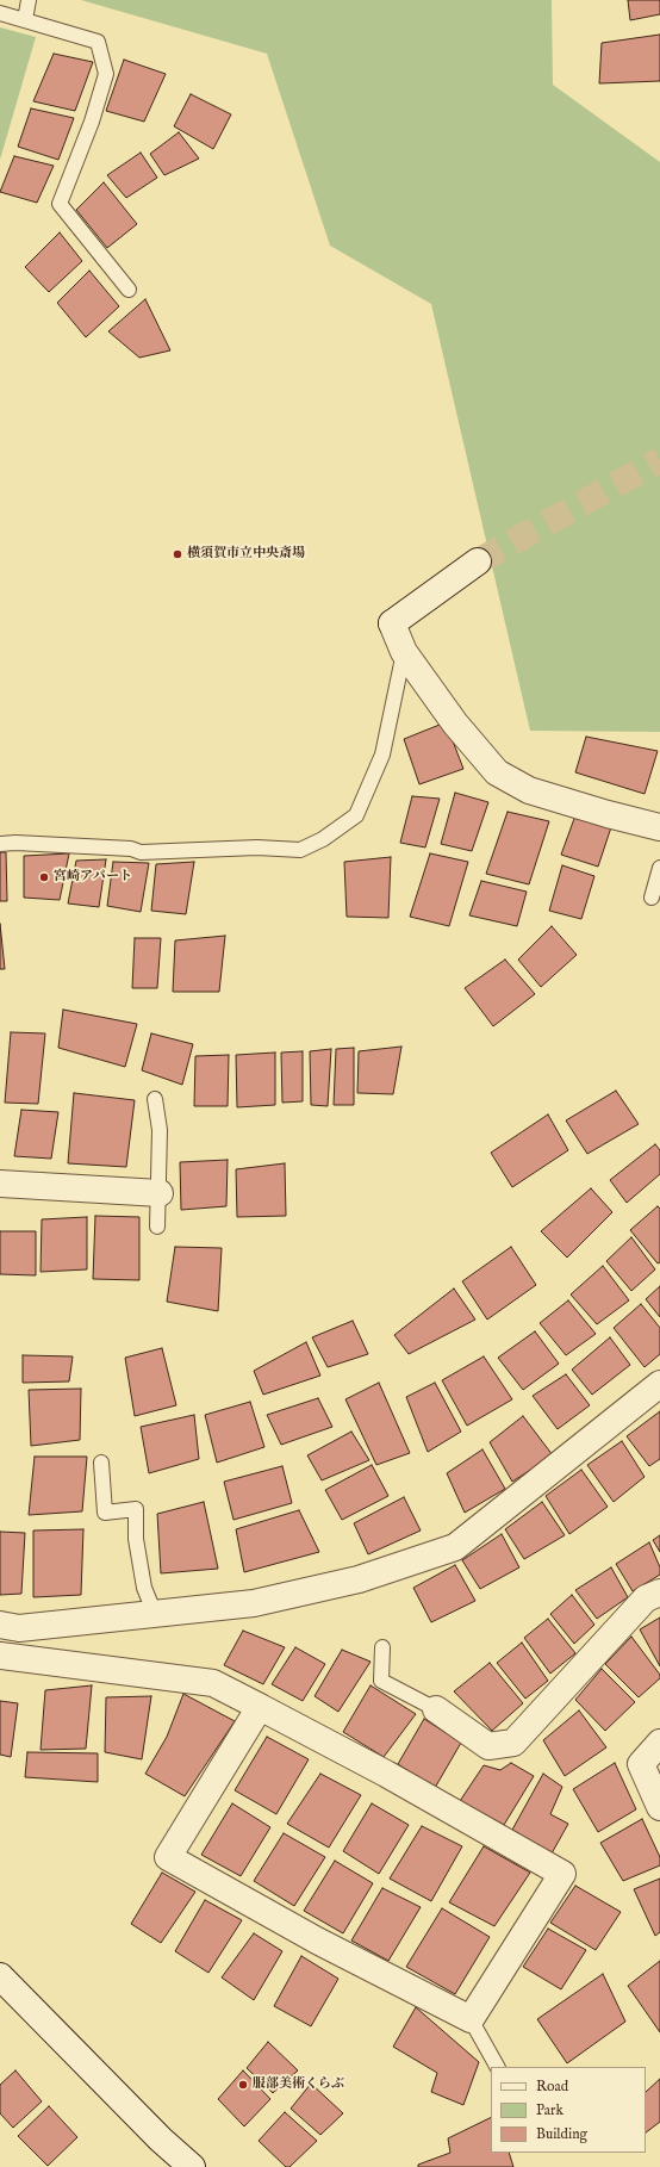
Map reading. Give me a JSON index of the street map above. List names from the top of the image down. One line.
{"places":["横須賀市立中央斎場","宮崎アパート","服部美術くらぶ"],"legend":["Road","Park","Building"]}
